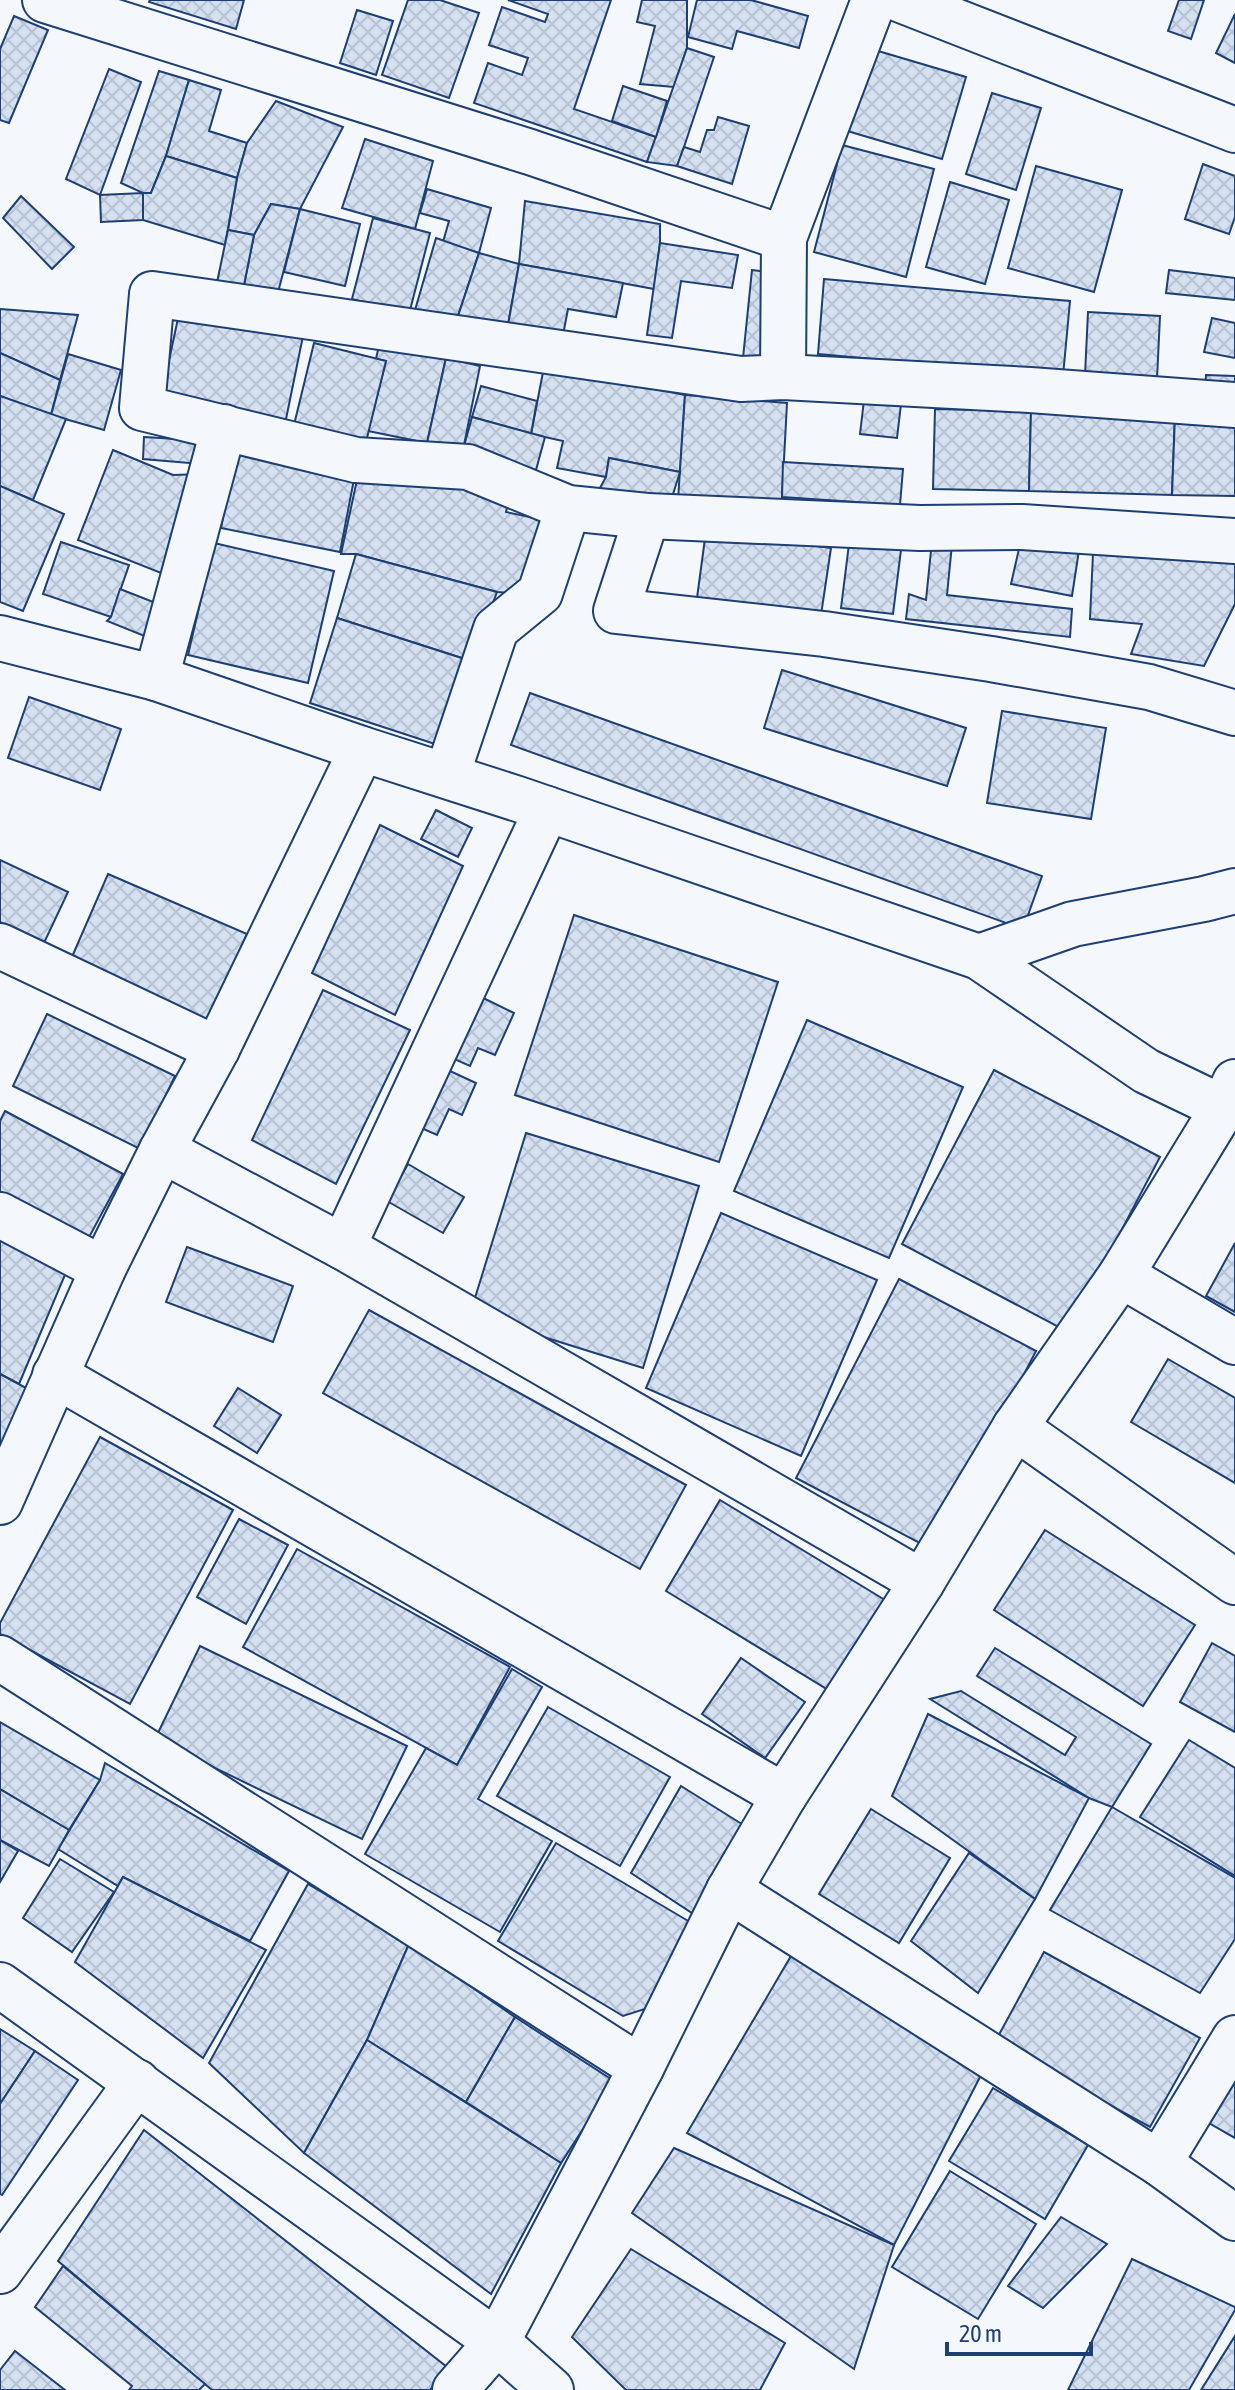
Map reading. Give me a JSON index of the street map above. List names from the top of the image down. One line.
{"scale_bar":"20 m"}
